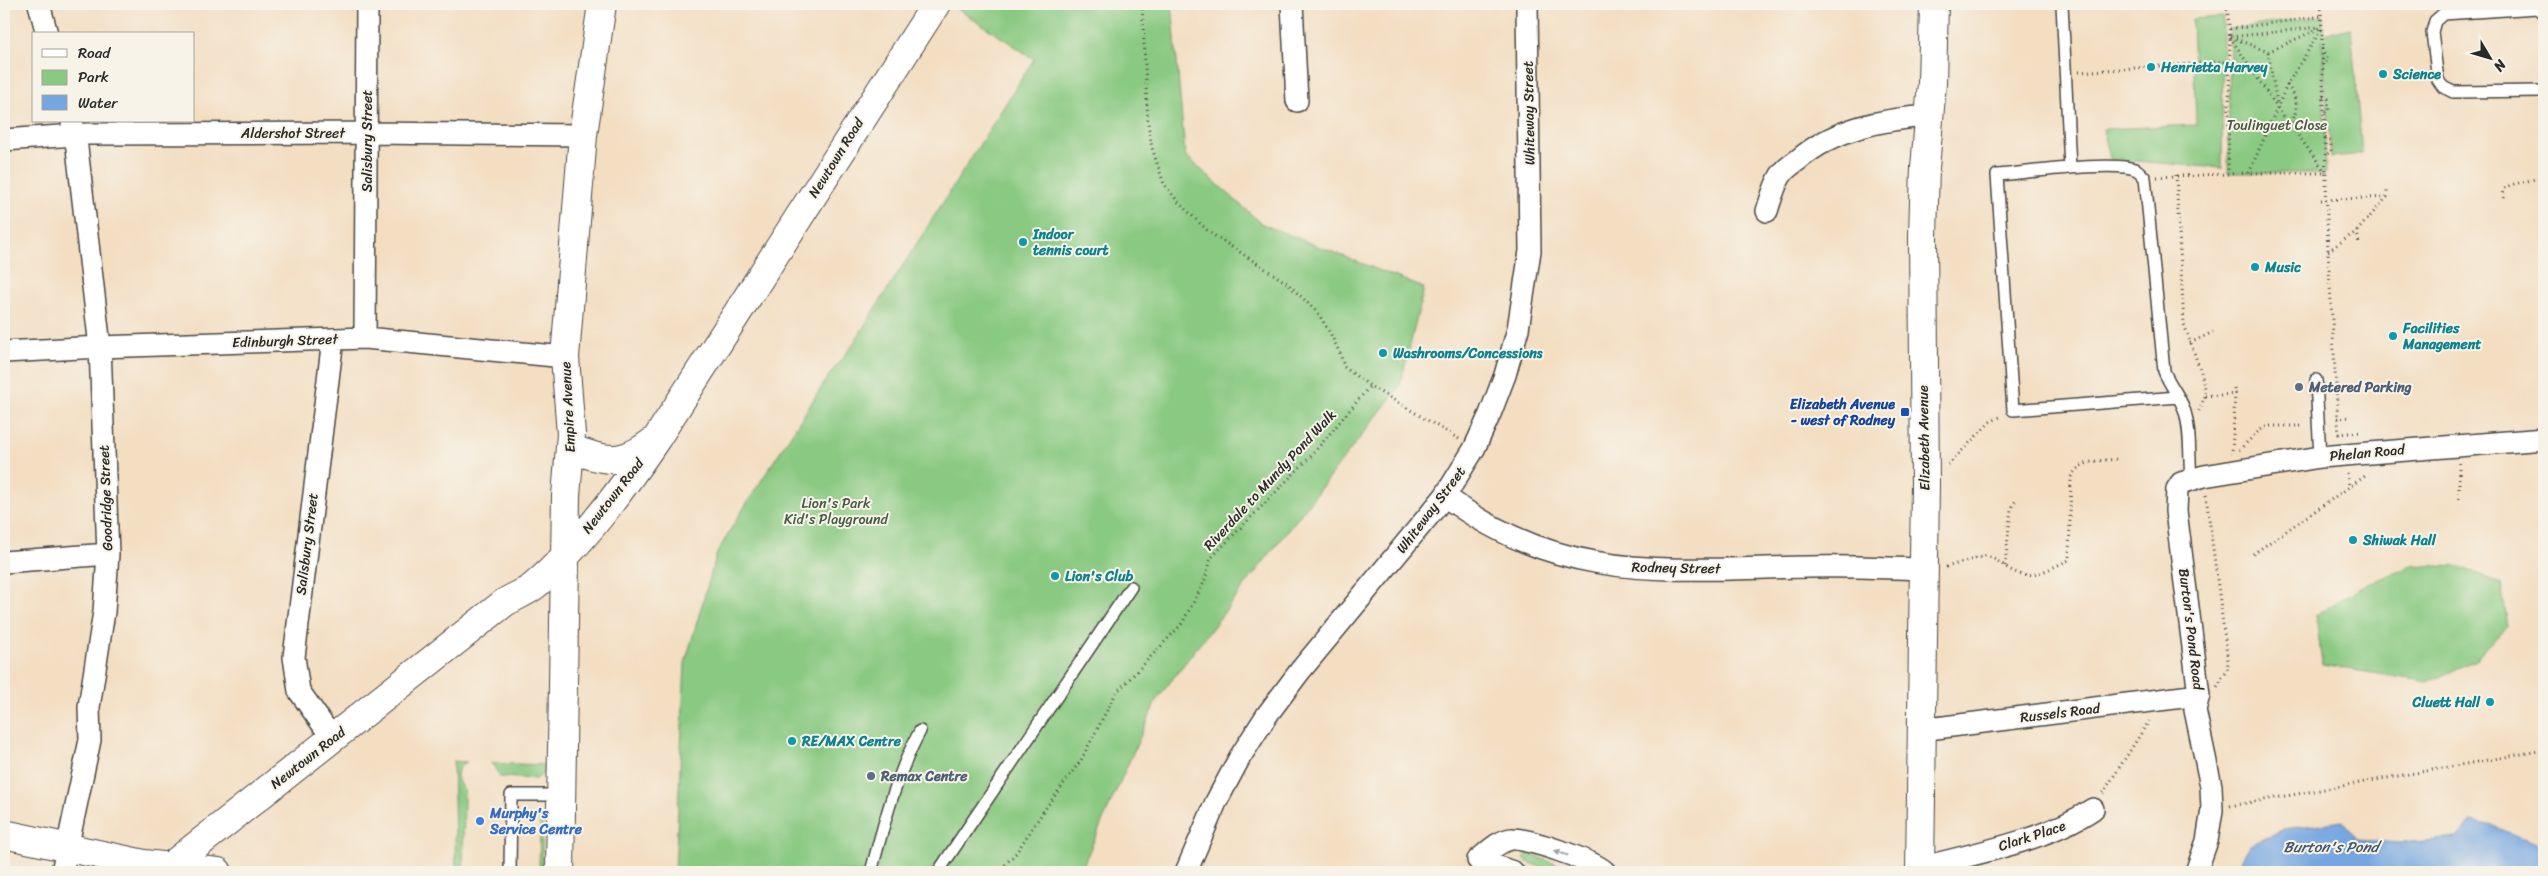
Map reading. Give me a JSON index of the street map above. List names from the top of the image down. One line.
{"streets":{"street":["Whiteway Street","Aldershot Street","Salisbury Street","Newtown Road","Edinburgh Street","Empire Avenue","Elizabeth Avenue","Phelan Road","Goodridge Street","Rodney Street","Burton's Pond Road","Russels Road","Clark Place"],"path":["Riverdale to Mundy Pond Walk"]},"crossings":[["Whiteway Street","Rodney Street"],["Aldershot Street","Salisbury Street"],["Aldershot Street","Empire Avenue"],["Aldershot Street","Goodridge Street"],["Salisbury Street","Newtown Road"],["Salisbury Street","Edinburgh Street"],["Newtown Road","Empire Avenue"],["Edinburgh Street","Empire Avenue"],["Edinburgh Street","Goodridge Street"],["Elizabeth Avenue","Rodney Street"],["Elizabeth Avenue","Russels Road"],["Elizabeth Avenue","Clark Place"],["Phelan Road","Burton's Pond Road"],["Burton's Pond Road","Russels Road"]],"water":["Burton's Pond"],"parks":["Toulinguet Close","Lion's Park Kid's Playground"],"places":{"other":["Henrietta Harvey","Science","Indoor tennis court","Music","Facilities Management","Washrooms/Concessions","Metered Parking","Shiwak Hall","Lion's Club","Cluett Hall","RE/MAX Centre","Remax Centre","Murphy's Service Centre"],"transit":["Elizabeth Avenue - west of Rodney"]},"legend":["Road","Park","Water"],"north":"bottom right"}
